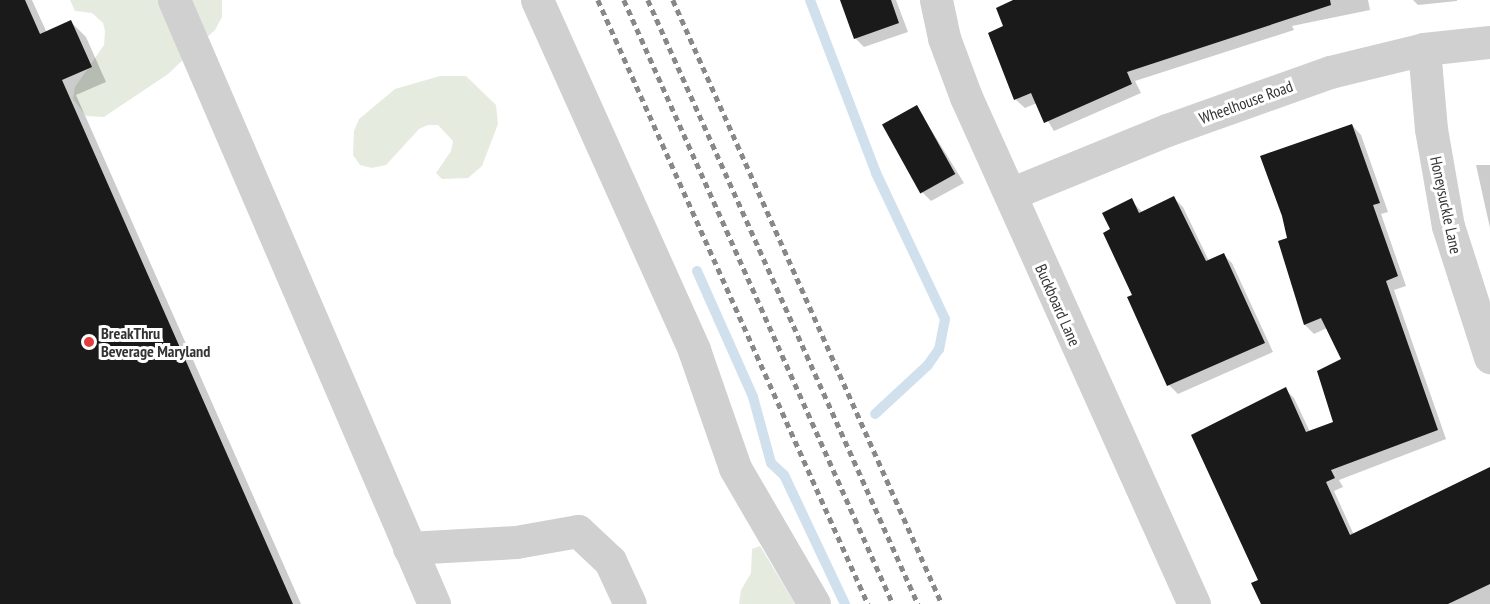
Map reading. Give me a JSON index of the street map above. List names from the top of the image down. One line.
{"streets":{"street":["Wheelhouse Road","Honeysuckle Lane","Buckboard Lane"]},"crossings":[["Wheelhouse Road","Honeysuckle Lane"],["Wheelhouse Road","Buckboard Lane"]],"places":["BreakThru Beverage Maryland"]}
